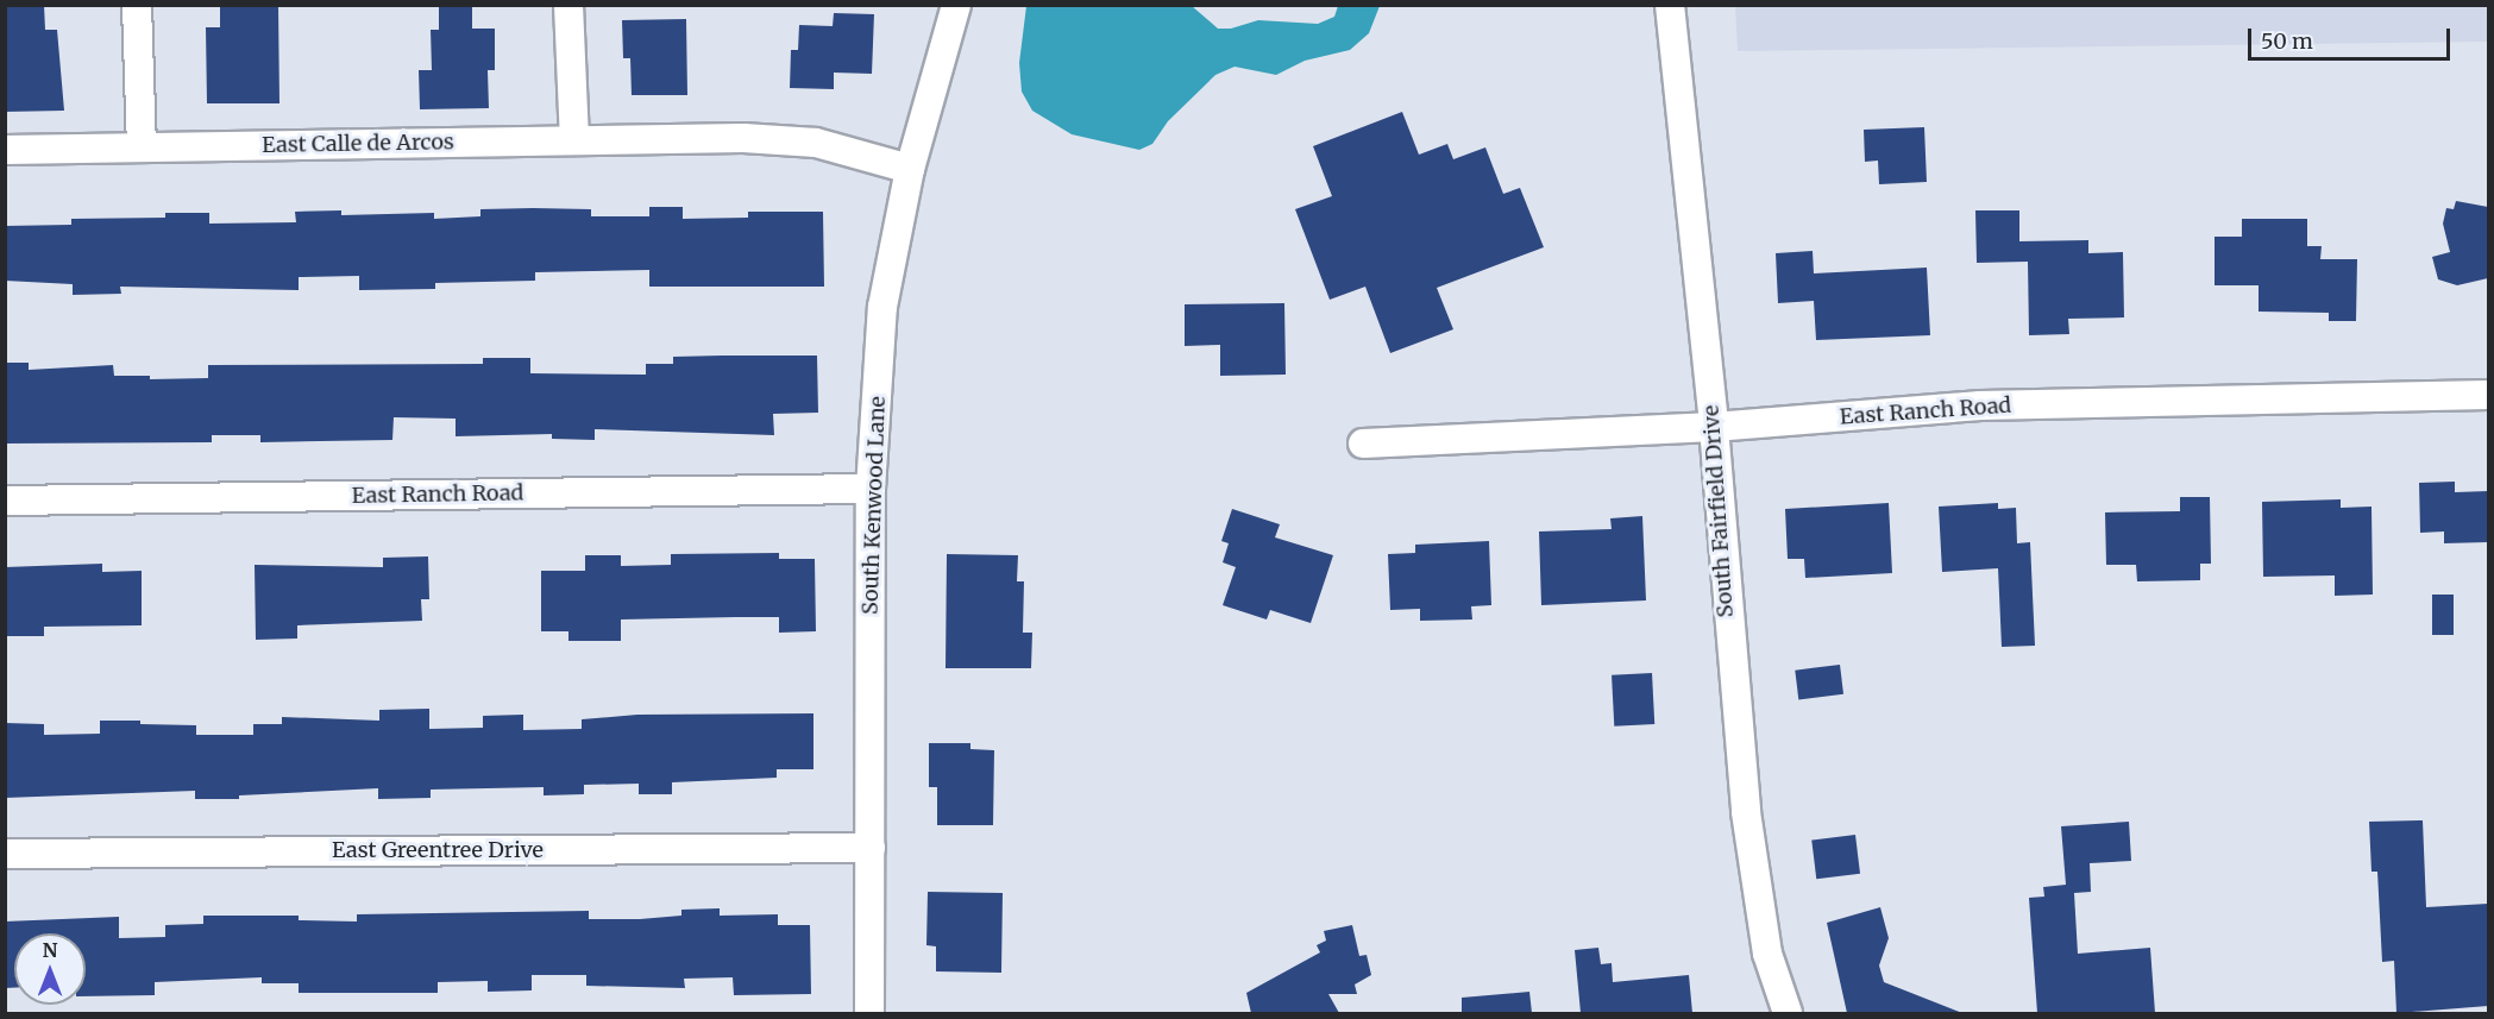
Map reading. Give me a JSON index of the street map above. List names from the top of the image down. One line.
{"streets":{"street":["East Calle de Arcos","East Ranch Road","South Kenwood Lane","South Fairfield Drive","East Greentree Drive"]},"crossings":[["East Calle de Arcos","South Kenwood Lane"],["East Ranch Road","South Kenwood Lane"],["East Ranch Road","South Fairfield Drive"],["South Kenwood Lane","East Greentree Drive"]],"scale_bar":"50 m","north":"top"}
